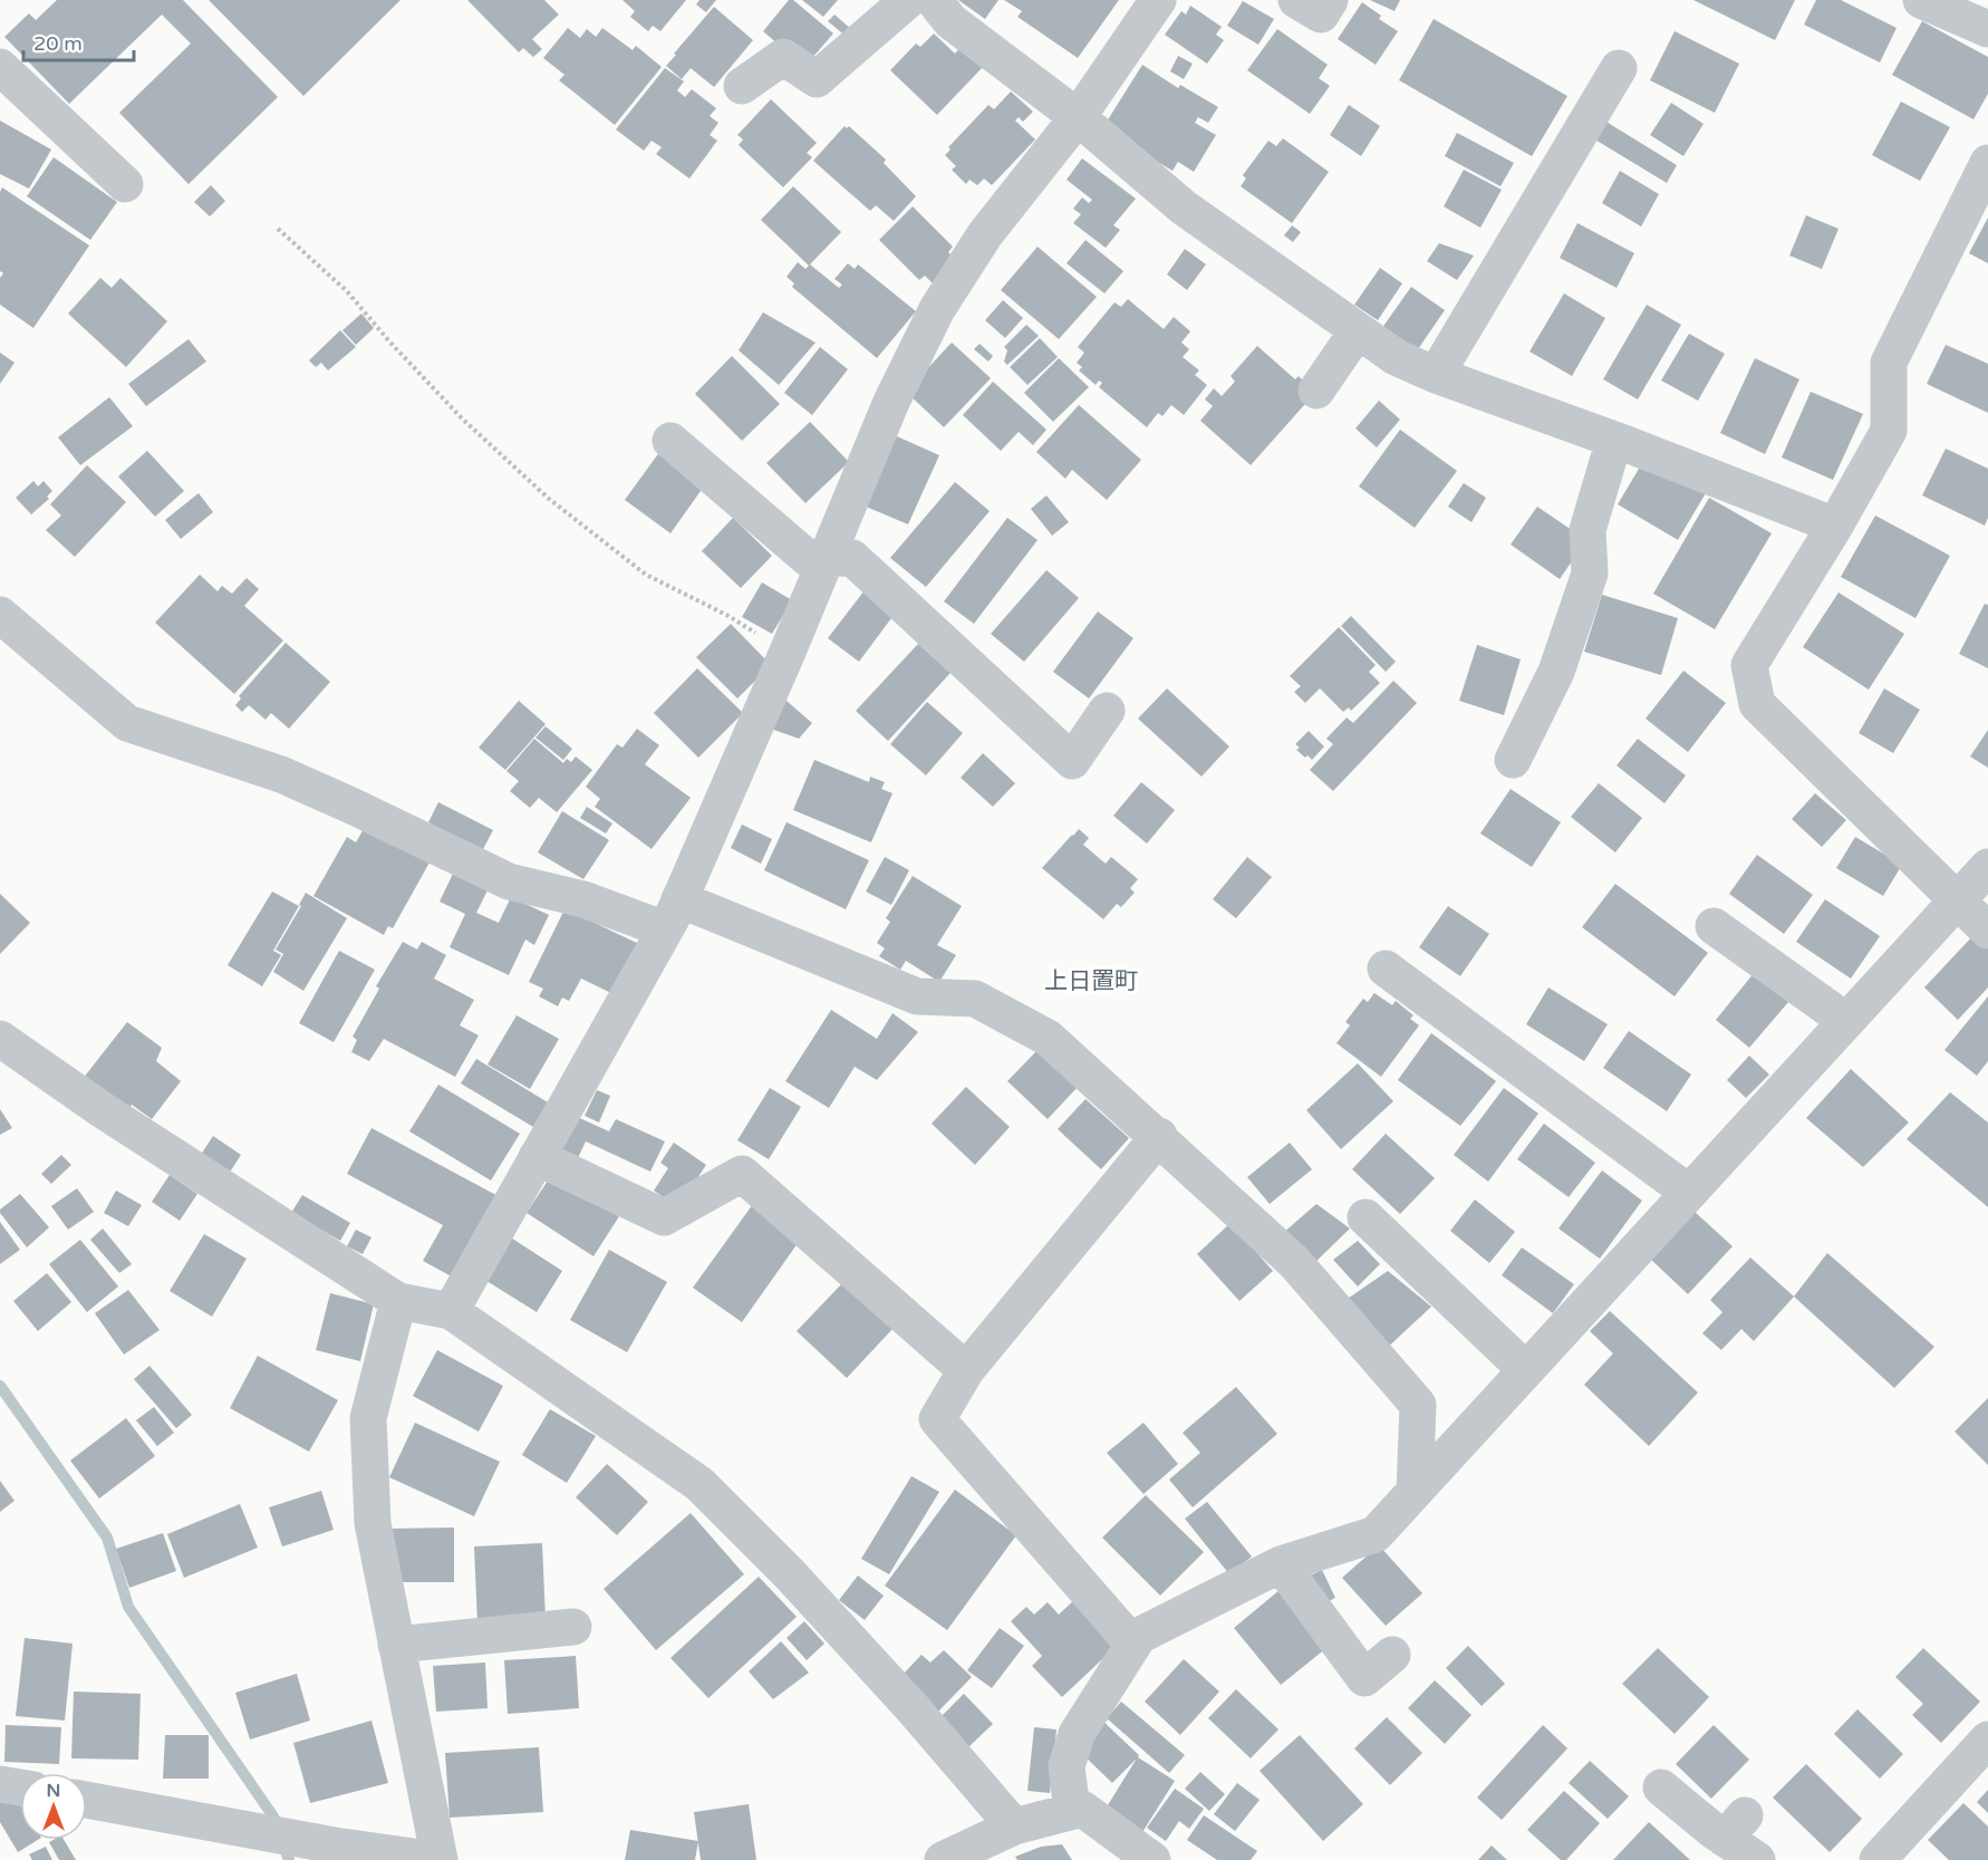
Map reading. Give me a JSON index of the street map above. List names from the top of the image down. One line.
{"districts":["上日置町"],"scale_bar":"20 m","north":"top"}
